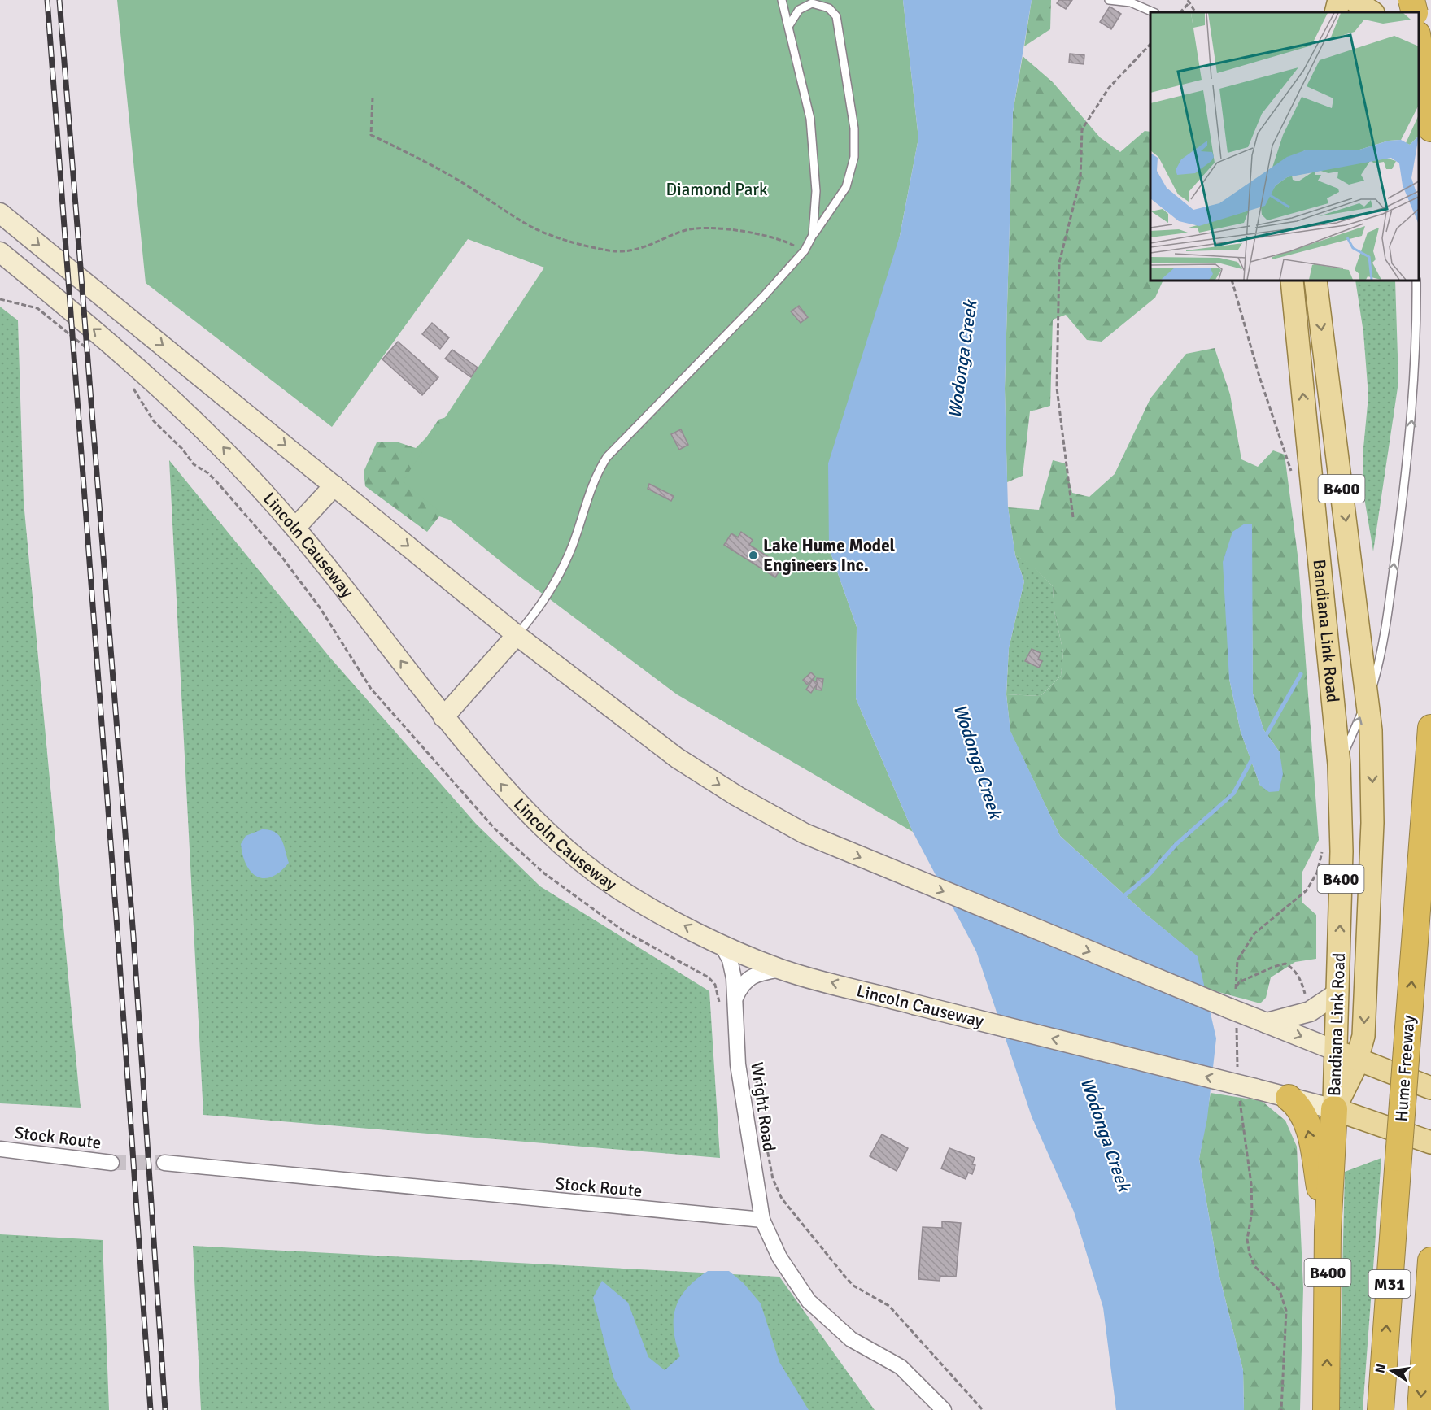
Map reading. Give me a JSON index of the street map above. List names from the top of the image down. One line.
{"streets":{"highway":["B400","Hume Freeway","M31"],"main road":["Lincoln Causeway","Bandiana Link Road"],"street":["Wright Road","Stock Route"]},"crossings":[["B400","Lincoln Causeway"],["B400","Bandiana Link Road"],["Lincoln Causeway","Bandiana Link Road"],["Lincoln Causeway","Wright Road"],["Wright Road","Stock Route"]],"water":["Wodonga Creek"],"parks":["Diamond Park"],"places":["Lake Hume Model Engineers Inc."],"north":"left"}
